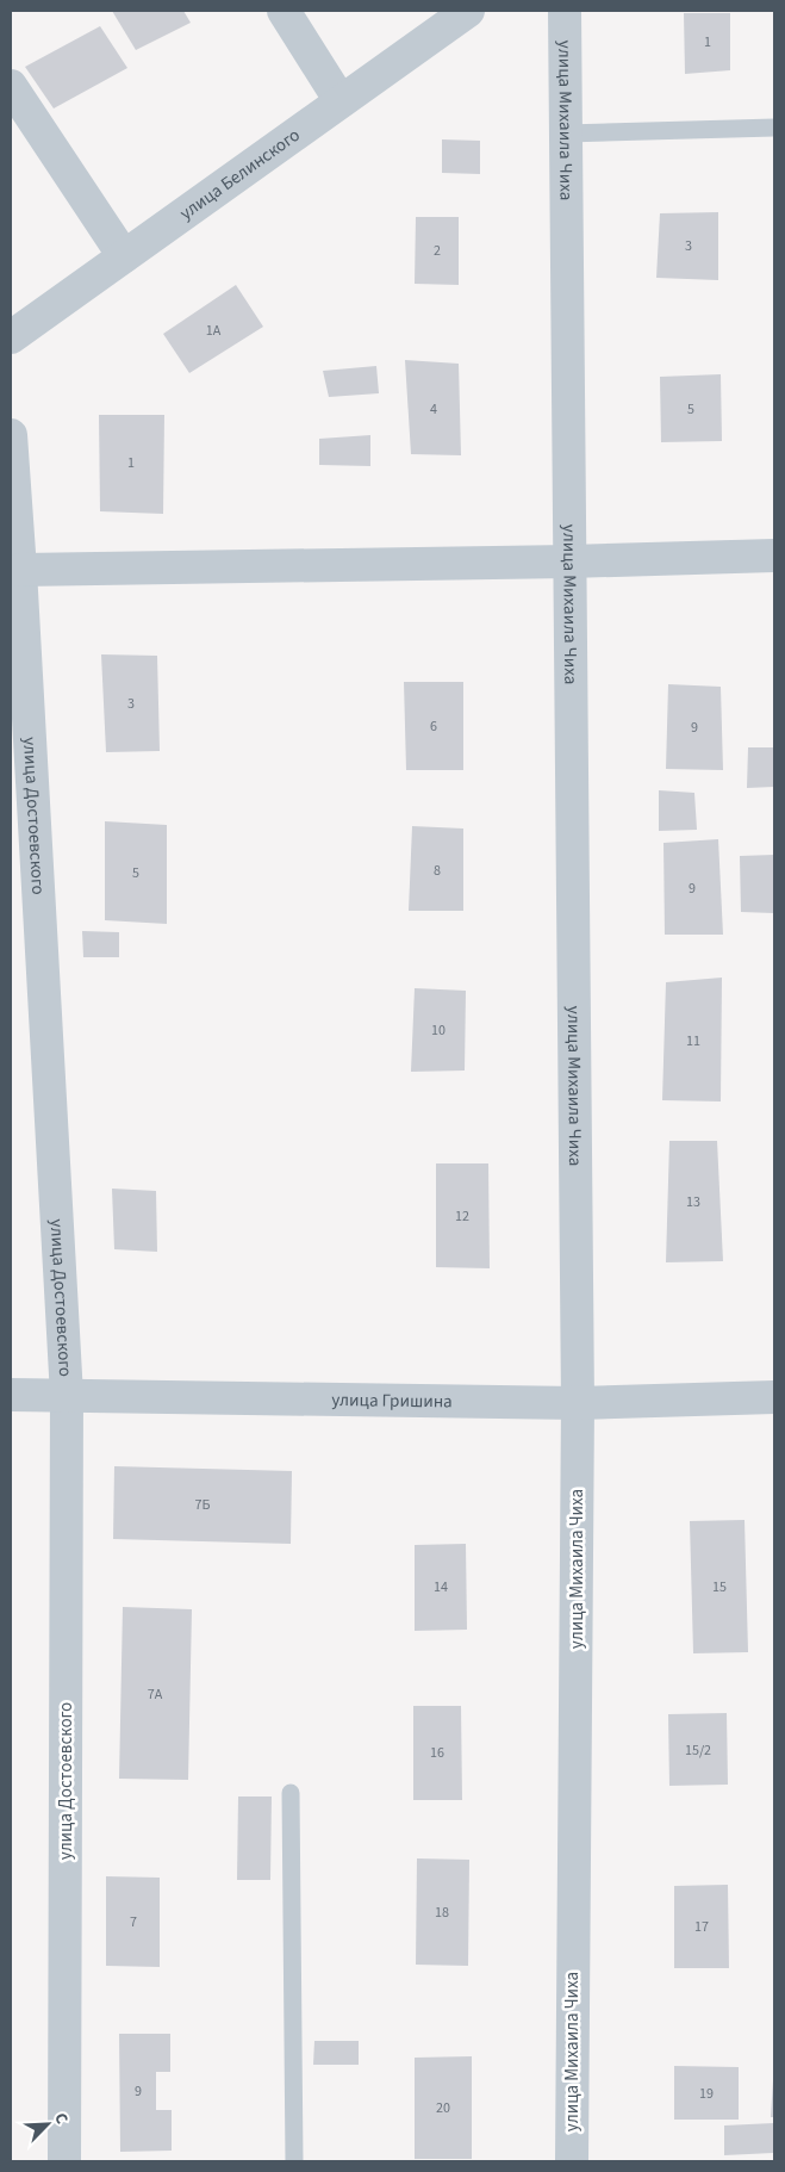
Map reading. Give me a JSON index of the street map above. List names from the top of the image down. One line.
{"streets":{"street":["улица Михаила Чиха","улица Белинского","улица Достоевского","улица Гришина"]},"crossings":[["улица Михаила Чиха","улица Гришина"],["улица Достоевского","улица Гришина"]],"house_numbers":["1","3","2","1А","4","5","1","3","6","9","8","5","9","10","11","13","12","7Б","14","15","7А","15/2","16","18","7","17","9","19","20"],"north":"top right"}
